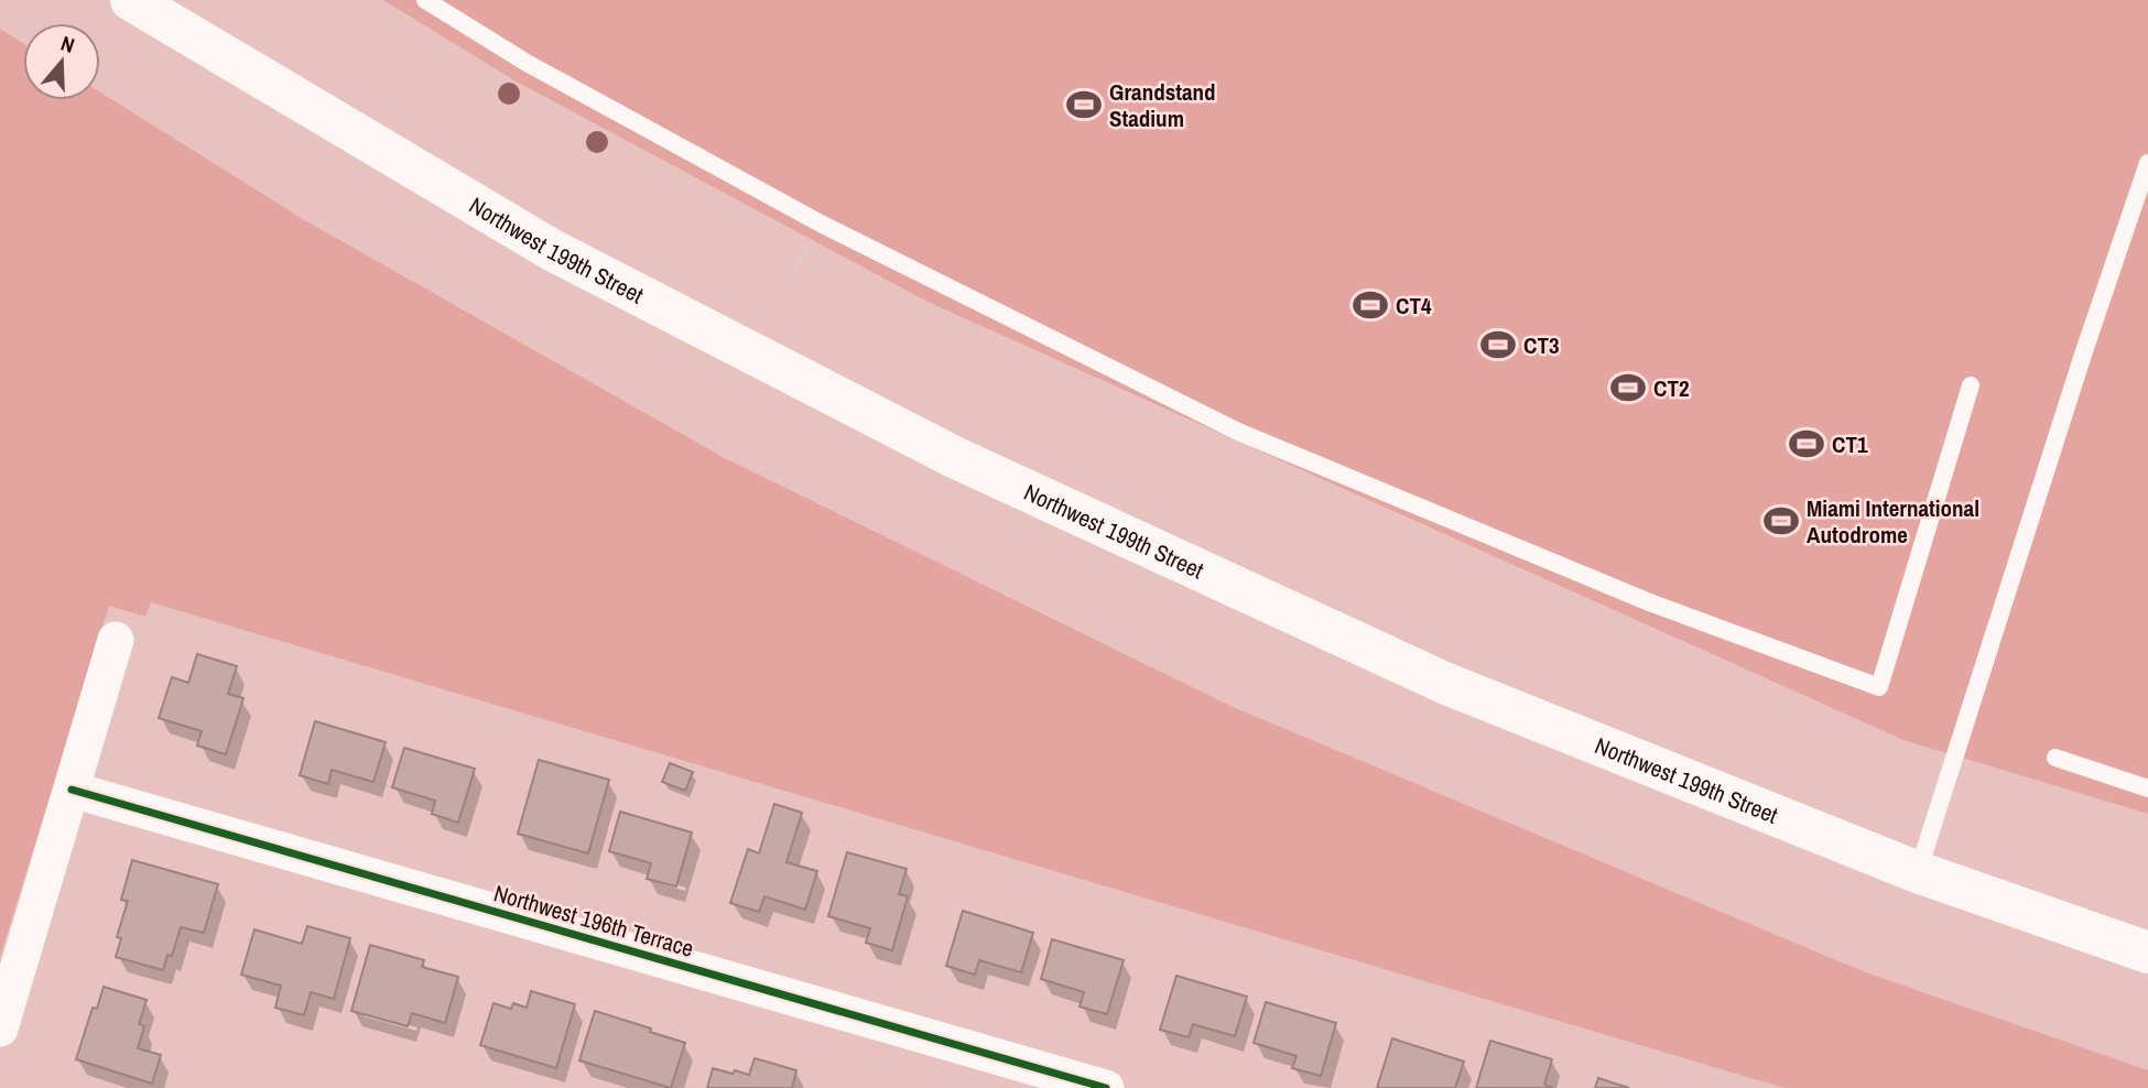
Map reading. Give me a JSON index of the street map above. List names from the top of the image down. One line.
{"streets":{"main road":["Northwest 199th Street"],"street":["Northwest 196th Terrace"]},"places":{"sports":["Grandstand Stadium","CT4","CT3","CT2","CT1","Miami International Autodrome"]},"north":"top"}
